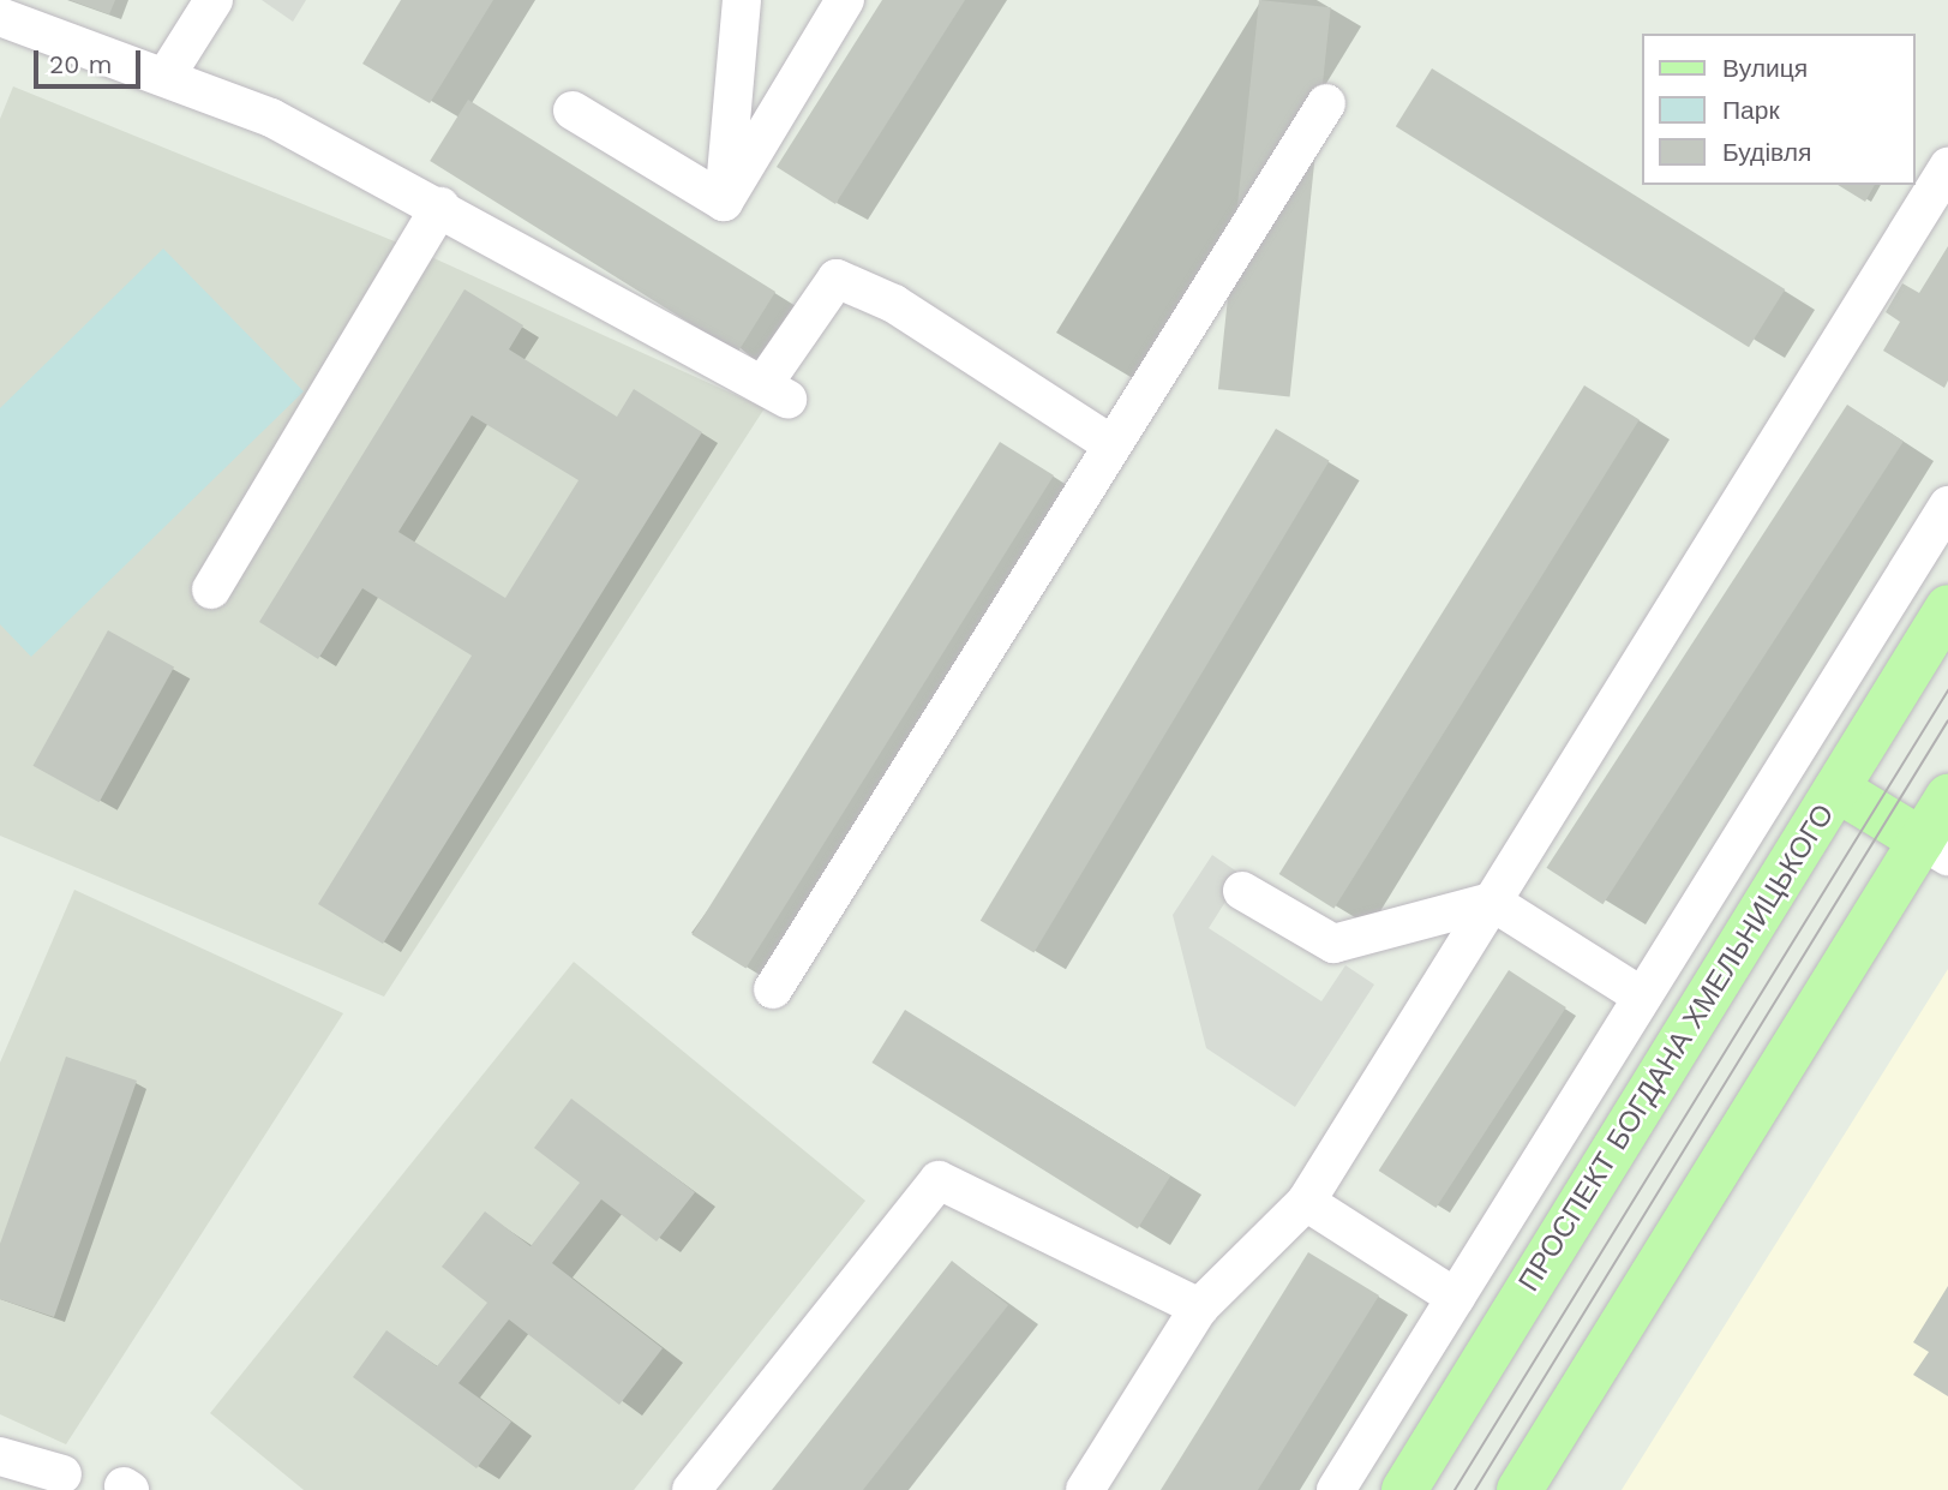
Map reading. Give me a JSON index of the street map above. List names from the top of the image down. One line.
{"streets":{"main road":["ПРОСПЕКТ БОГДАНА ХМЕЛЬНИЦЬКОГО"]},"legend":["Вулиця","Парк","Будівля"],"scale_bar":"20 m"}
